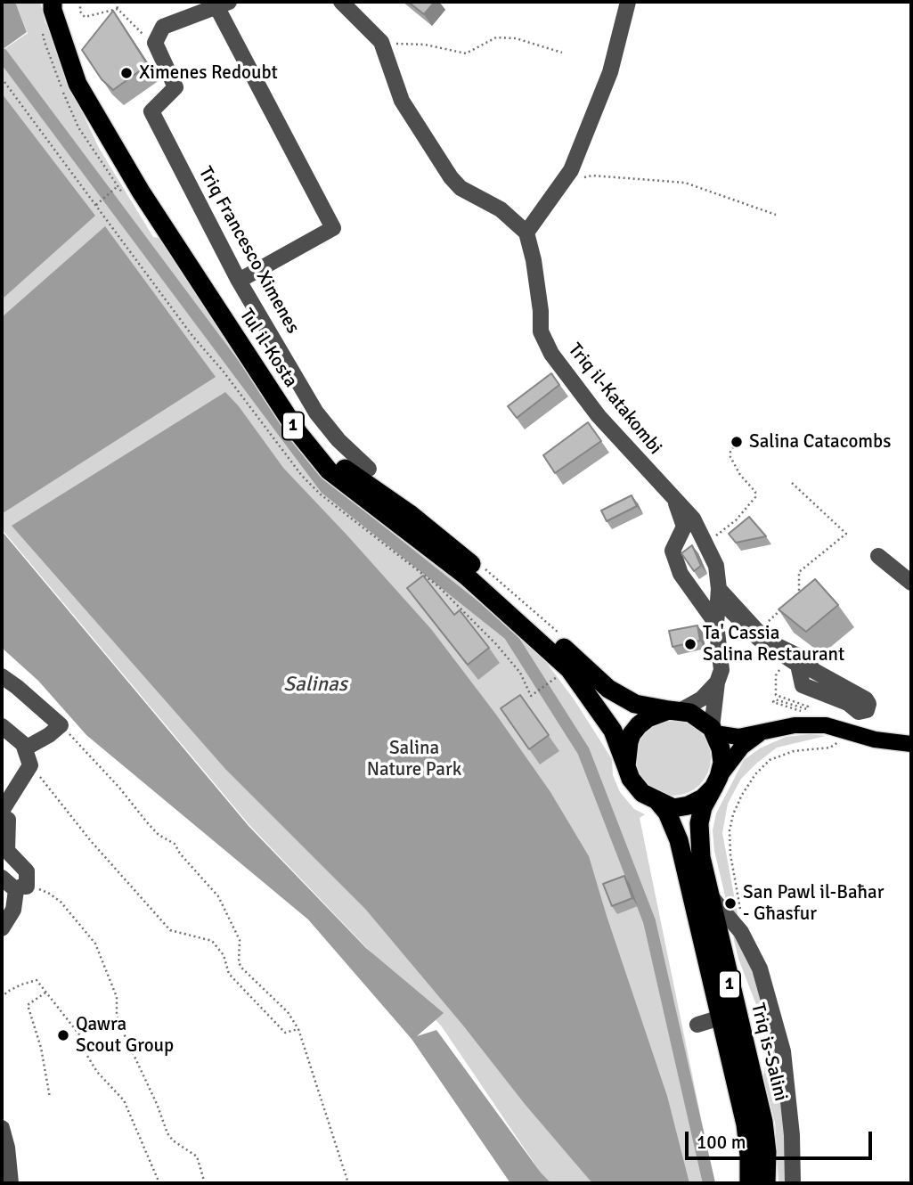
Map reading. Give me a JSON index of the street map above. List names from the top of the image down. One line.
{"streets":{"highway":["Tul il-Kosta","1","Triq is-Salini"],"street":["Triq Francesco Ximenes","Triq il-Katakombi"]},"crossings":[["Tul il-Kosta","Triq il-Katakombi"],["Tul il-Kosta","1"],["Tul il-Kosta","Triq is-Salini"],["Triq il-Katakombi","1"],["Triq il-Katakombi","Triq is-Salini"],["1","Triq is-Salini"]],"water":["Salinas"],"parks":["Salina Nature Park"],"places":["Ximenes Redoubt","Salina Catacombs","Ta' Cassia Salina Restaurant","San Pawl il-Baħar - Għasfur","Qawra Scout Group"],"scale_bar":"100 m"}
